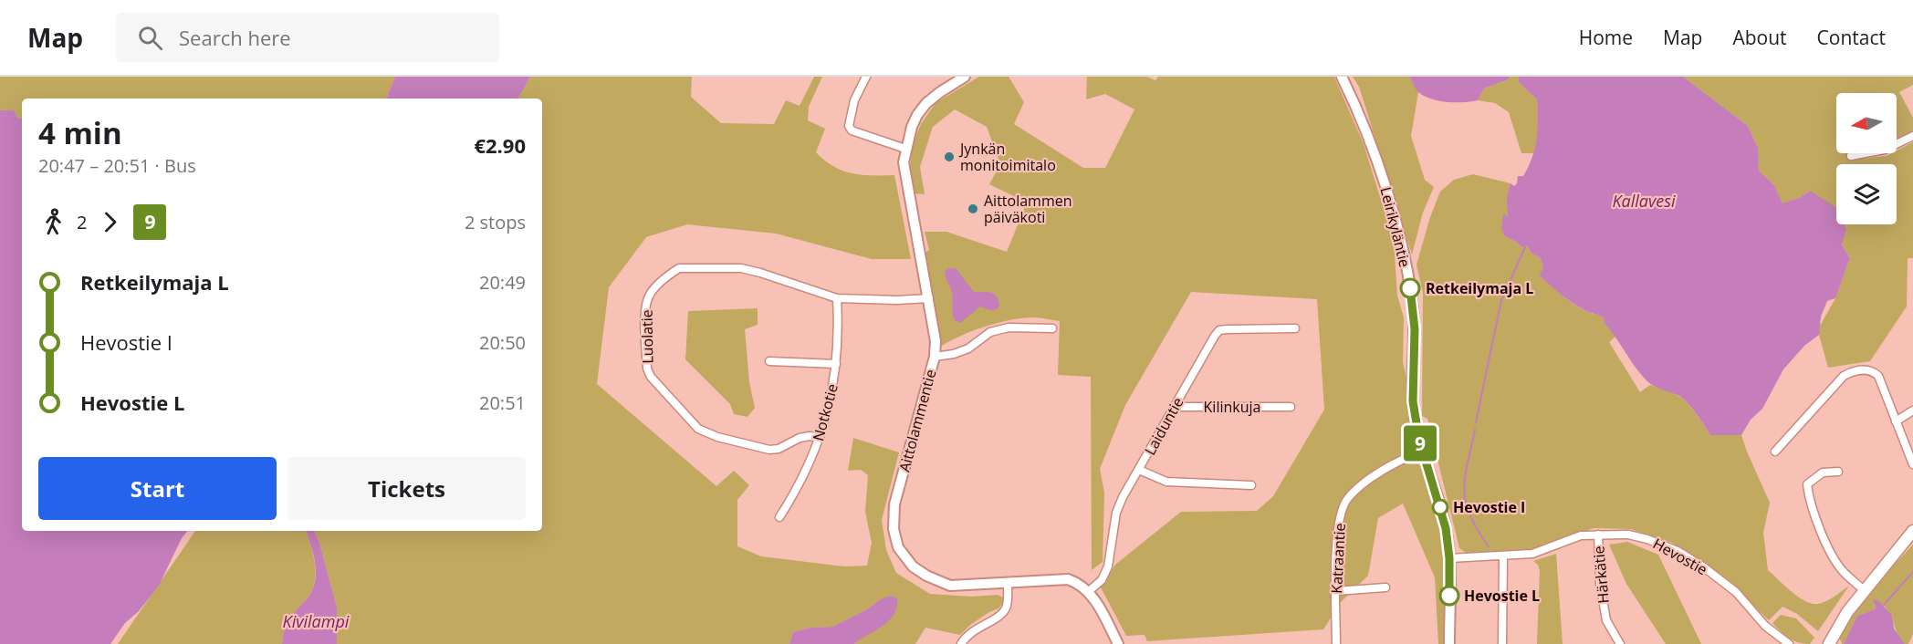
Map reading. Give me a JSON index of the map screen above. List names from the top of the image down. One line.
{"streets":{"street":["Leirikyläntie","Luolatie","Kilinkuja","Notkotie","Aittolammentie","Laiduntie","Hevostie","Katraantie","Härkätie"]},"crossings":[["Leirikyläntie","Hevostie"],["Leirikyläntie","Katraantie"],["Luolatie","Notkotie"],["Luolatie","Aittolammentie"],["Kilinkuja","Laiduntie"],["Aittolammentie","Laiduntie"],["Hevostie","Härkätie"]],"water":["Kallavesi","Kivilampi"],"places":["Jynkän monitoimitalo","Aittolammen päiväkoti","Retkeilymaja L","Hevostie I","Hevostie L"],"lines":["bus line 9"],"north":"left","page":{"header":"Map","search":"Search here","nav":["Home","Map","About","Contact"],"on_map":"9","heading":["4 min","20:47 – 20:51 · Bus","€2.90"],"legs":["2","9","2 stops"],"list":[{"name":"Retkeilymaja L","value":"20:49"},{"name":"Hevostie I","value":"20:50"},{"name":"Hevostie L","value":"20:51"}],"buttons":["Start","Tickets"]}}
